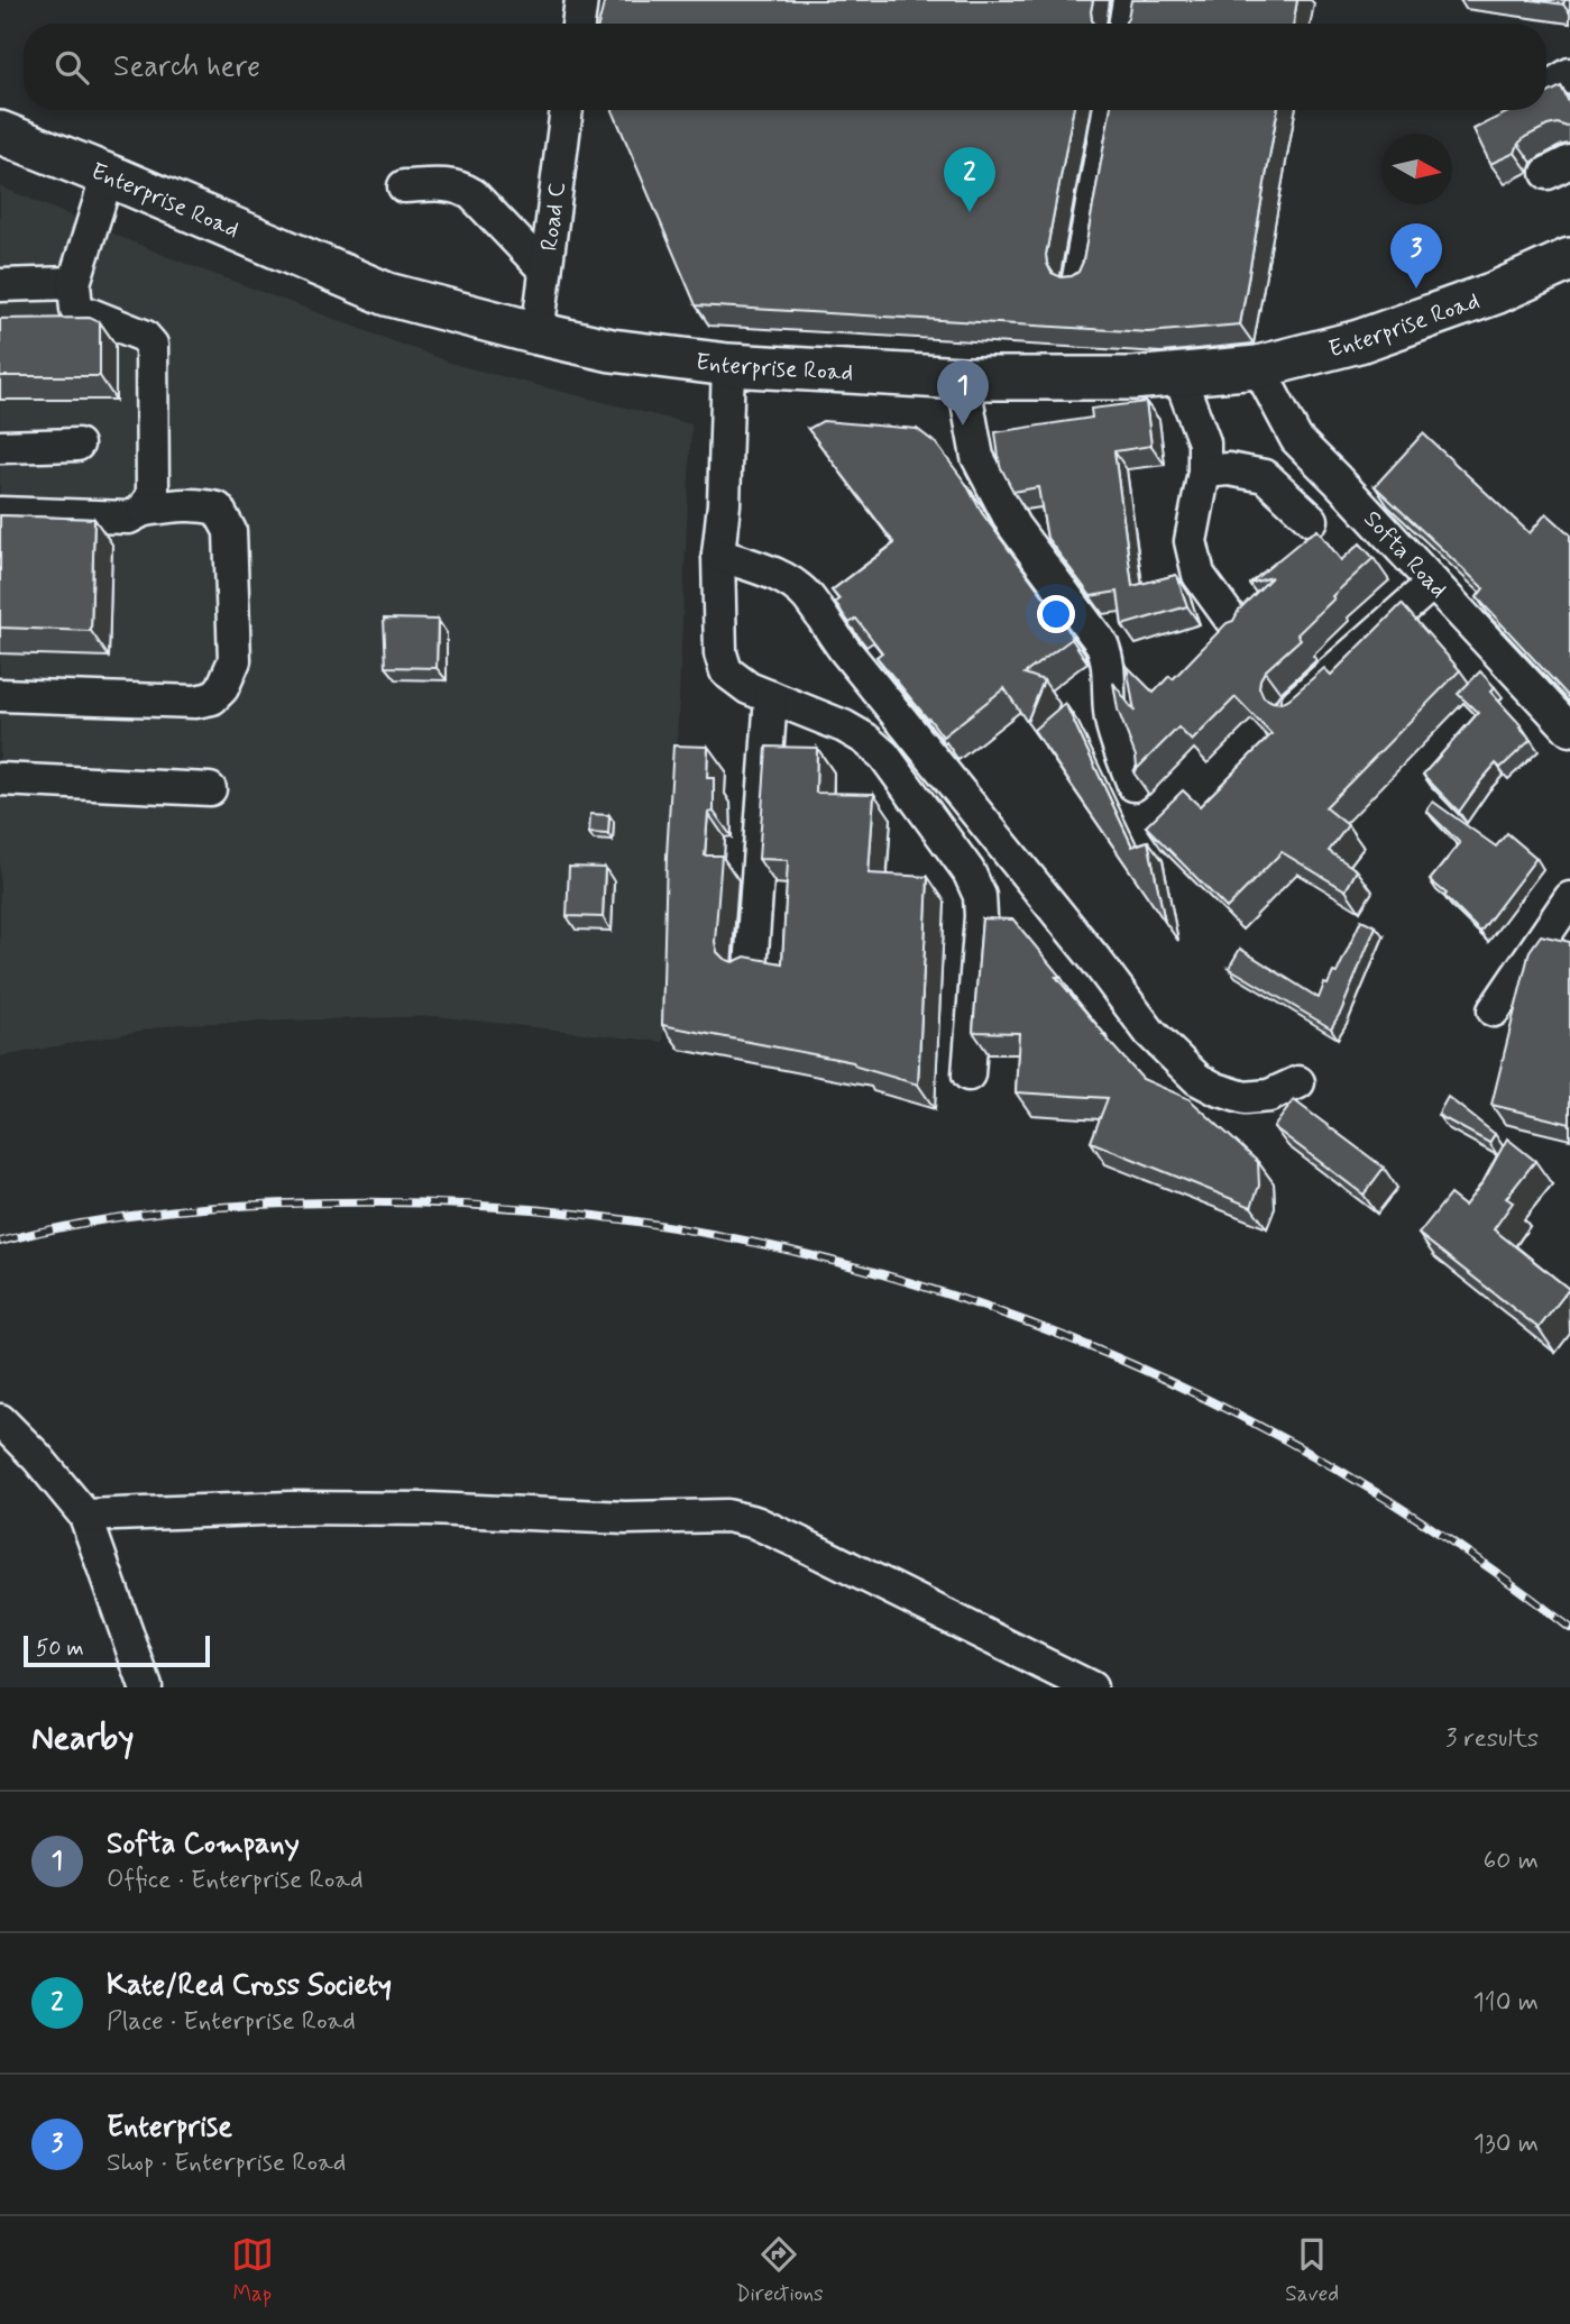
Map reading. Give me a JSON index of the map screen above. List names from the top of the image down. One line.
{"streets":{"main road":["Enterprise Road"],"street":["Road C","Softa Road"]},"crossings":[["Enterprise Road","Road C"],["Enterprise Road","Softa Road"]],"scale_bar":"50 m","north":"right","page":{"search":"Search here","pins":["2","3","1"],"scale":"50 m","heading":["Nearby","3 results"],"list":[{"mark":"1","name":"Softa Company","note":"Office · Enterprise Road","value":"60 m"},{"mark":"2","name":"Kate/Red Cross Society","note":"Place · Enterprise Road","value":"110 m"},{"mark":"3","name":"Enterprise","note":"Shop · Enterprise Road","value":"130 m"}],"nav":["Map","Directions","Saved"]}}
